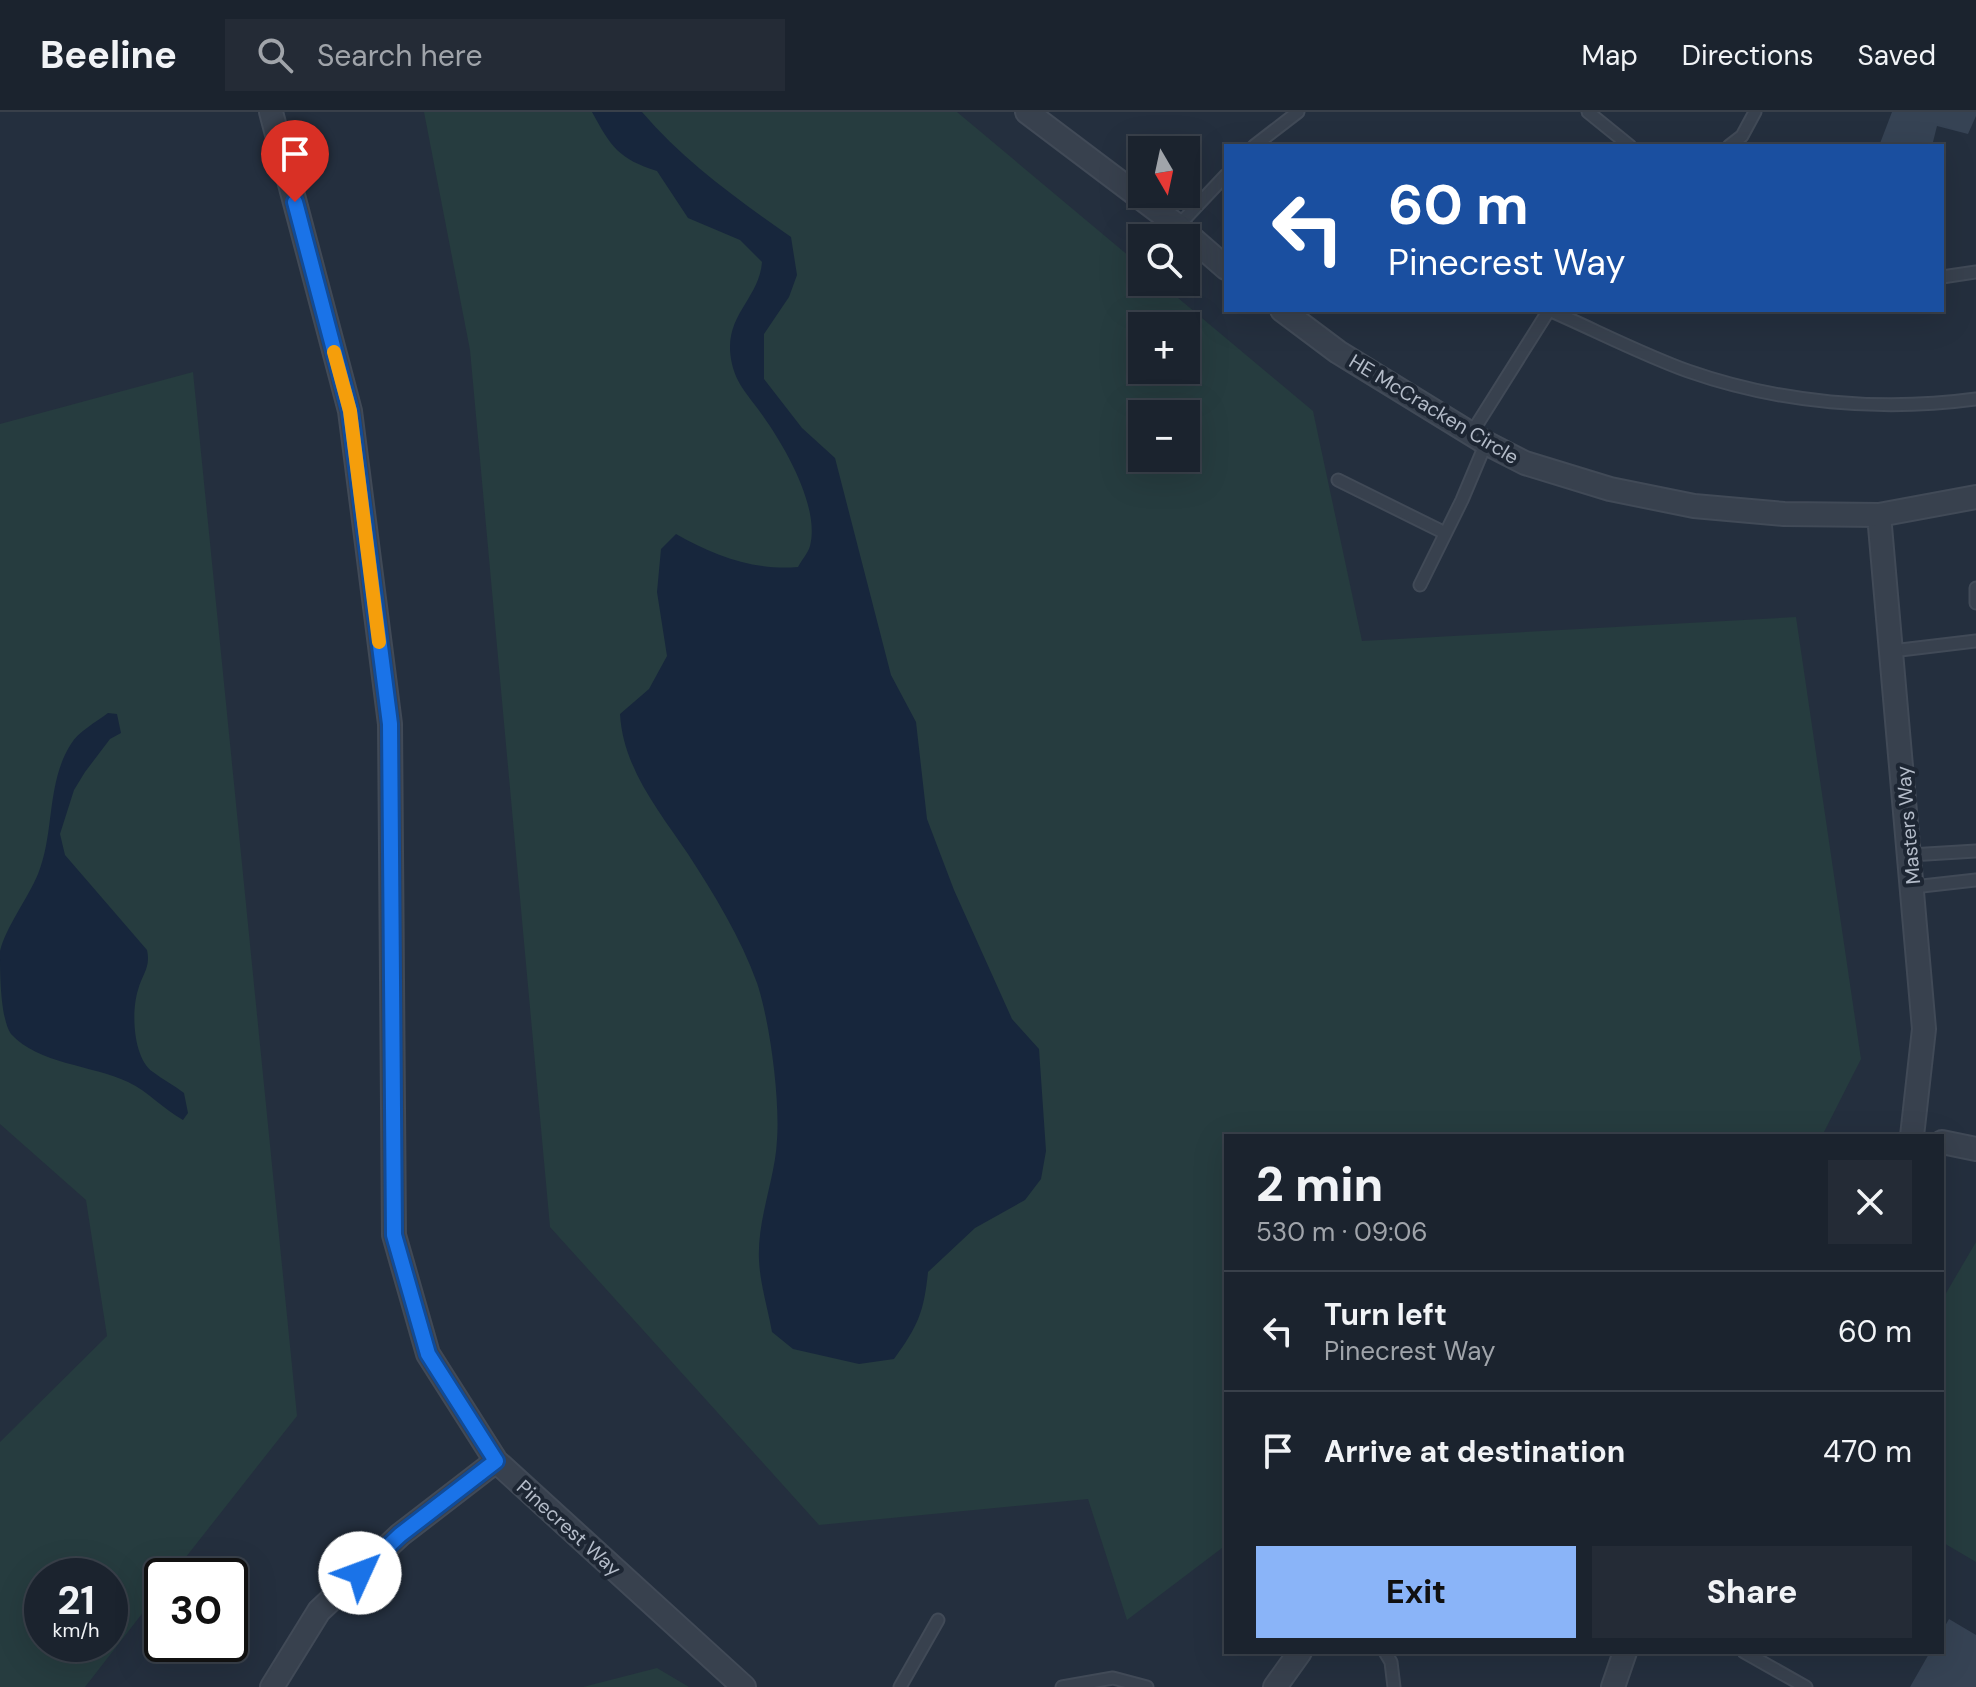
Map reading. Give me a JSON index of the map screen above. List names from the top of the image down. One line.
{"streets":{"street":["HE McCracken Circle","Masters Way","Pinecrest Way"]},"crossings":[["HE McCracken Circle","Masters Way"]],"north":"bottom","page":{"header":"Beeline","search":"Search here","nav":["Map","Directions","Saved"],"map_buttons":["+","−"],"turn":["60 m","Pinecrest Way"],"heading":["2 min","530 m · 09:06"],"list":[{"name":"Turn left","note":"Pinecrest Way","value":"60 m"},{"name":"Arrive at destination","value":"470 m"}],"buttons":["Exit","Share"],"speed":"21 km/h","limit":"30"}}
